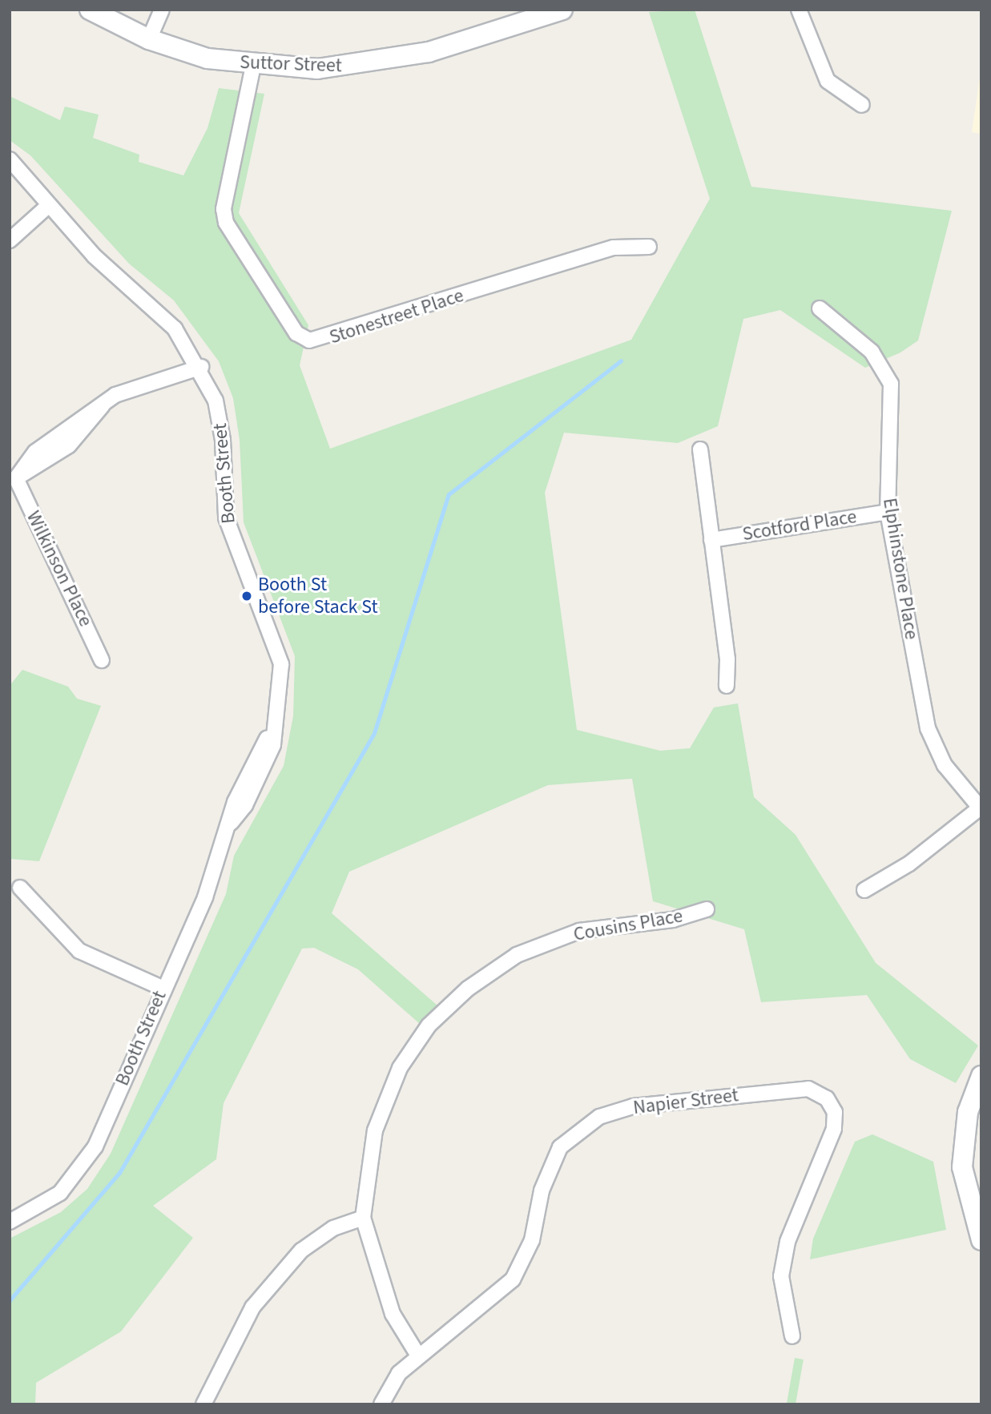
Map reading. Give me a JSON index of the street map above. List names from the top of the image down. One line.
{"streets":{"street":["Suttor Street","Stonestreet Place","Booth Street","Scotford Place","Wilkinson Place","Elphinstone Place","Cousins Place","Napier Street"]},"crossings":[["Suttor Street","Stonestreet Place"],["Scotford Place","Elphinstone Place"],["Cousins Place","Napier Street"]],"places":["Booth St before Stack St"]}
